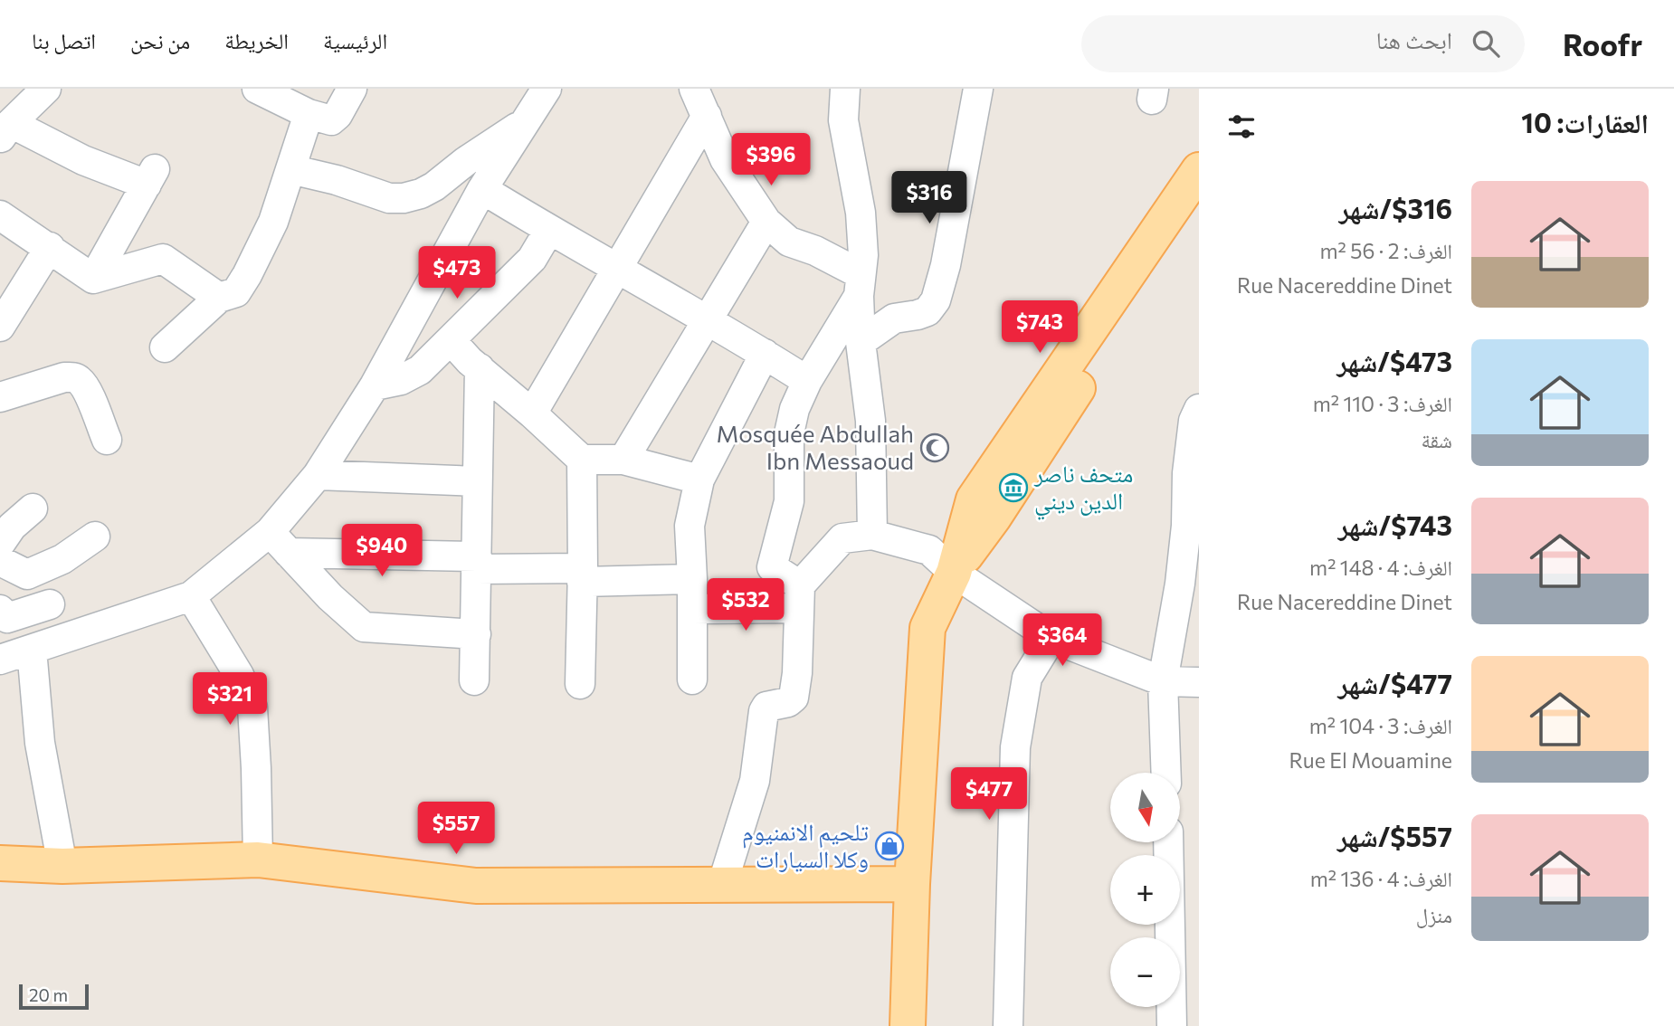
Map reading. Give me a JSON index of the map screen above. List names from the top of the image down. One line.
{"places":{"mosque":["Mosquée Abdullah Ibn Messaoud"],"museum":["متحف ناصر الدين ديني"],"shop":["تلحيم الانمنيوم وكلا السيارات"]},"scale_bar":"20 m","north":"bottom","page":{"header":"Roofr","search":"ابحث هنا","nav":["الرئيسية","الخريطة","من نحن","اتصل بنا"],"heading":"العقارات: 10","price":["$396","$316","$473","$743","$940","$532","$364","$321","$477","$557"],"list":[{"name":"$316/شهر","note":"الغرف: 2 · 56 m² · Rue Nacereddine Dinet"},{"name":"$473/شهر","note":"الغرف: 3 · 110 m² · شقة"},{"name":"$743/شهر","note":"الغرف: 4 · 148 m² · Rue Nacereddine Dinet"},{"name":"$477/شهر","note":"الغرف: 3 · 104 m² · Rue El Mouamine"},{"name":"$557/شهر","note":"الغرف: 4 · 136 m² · منزل"}],"map_buttons":["+","−"],"scale":"20 m"}}
